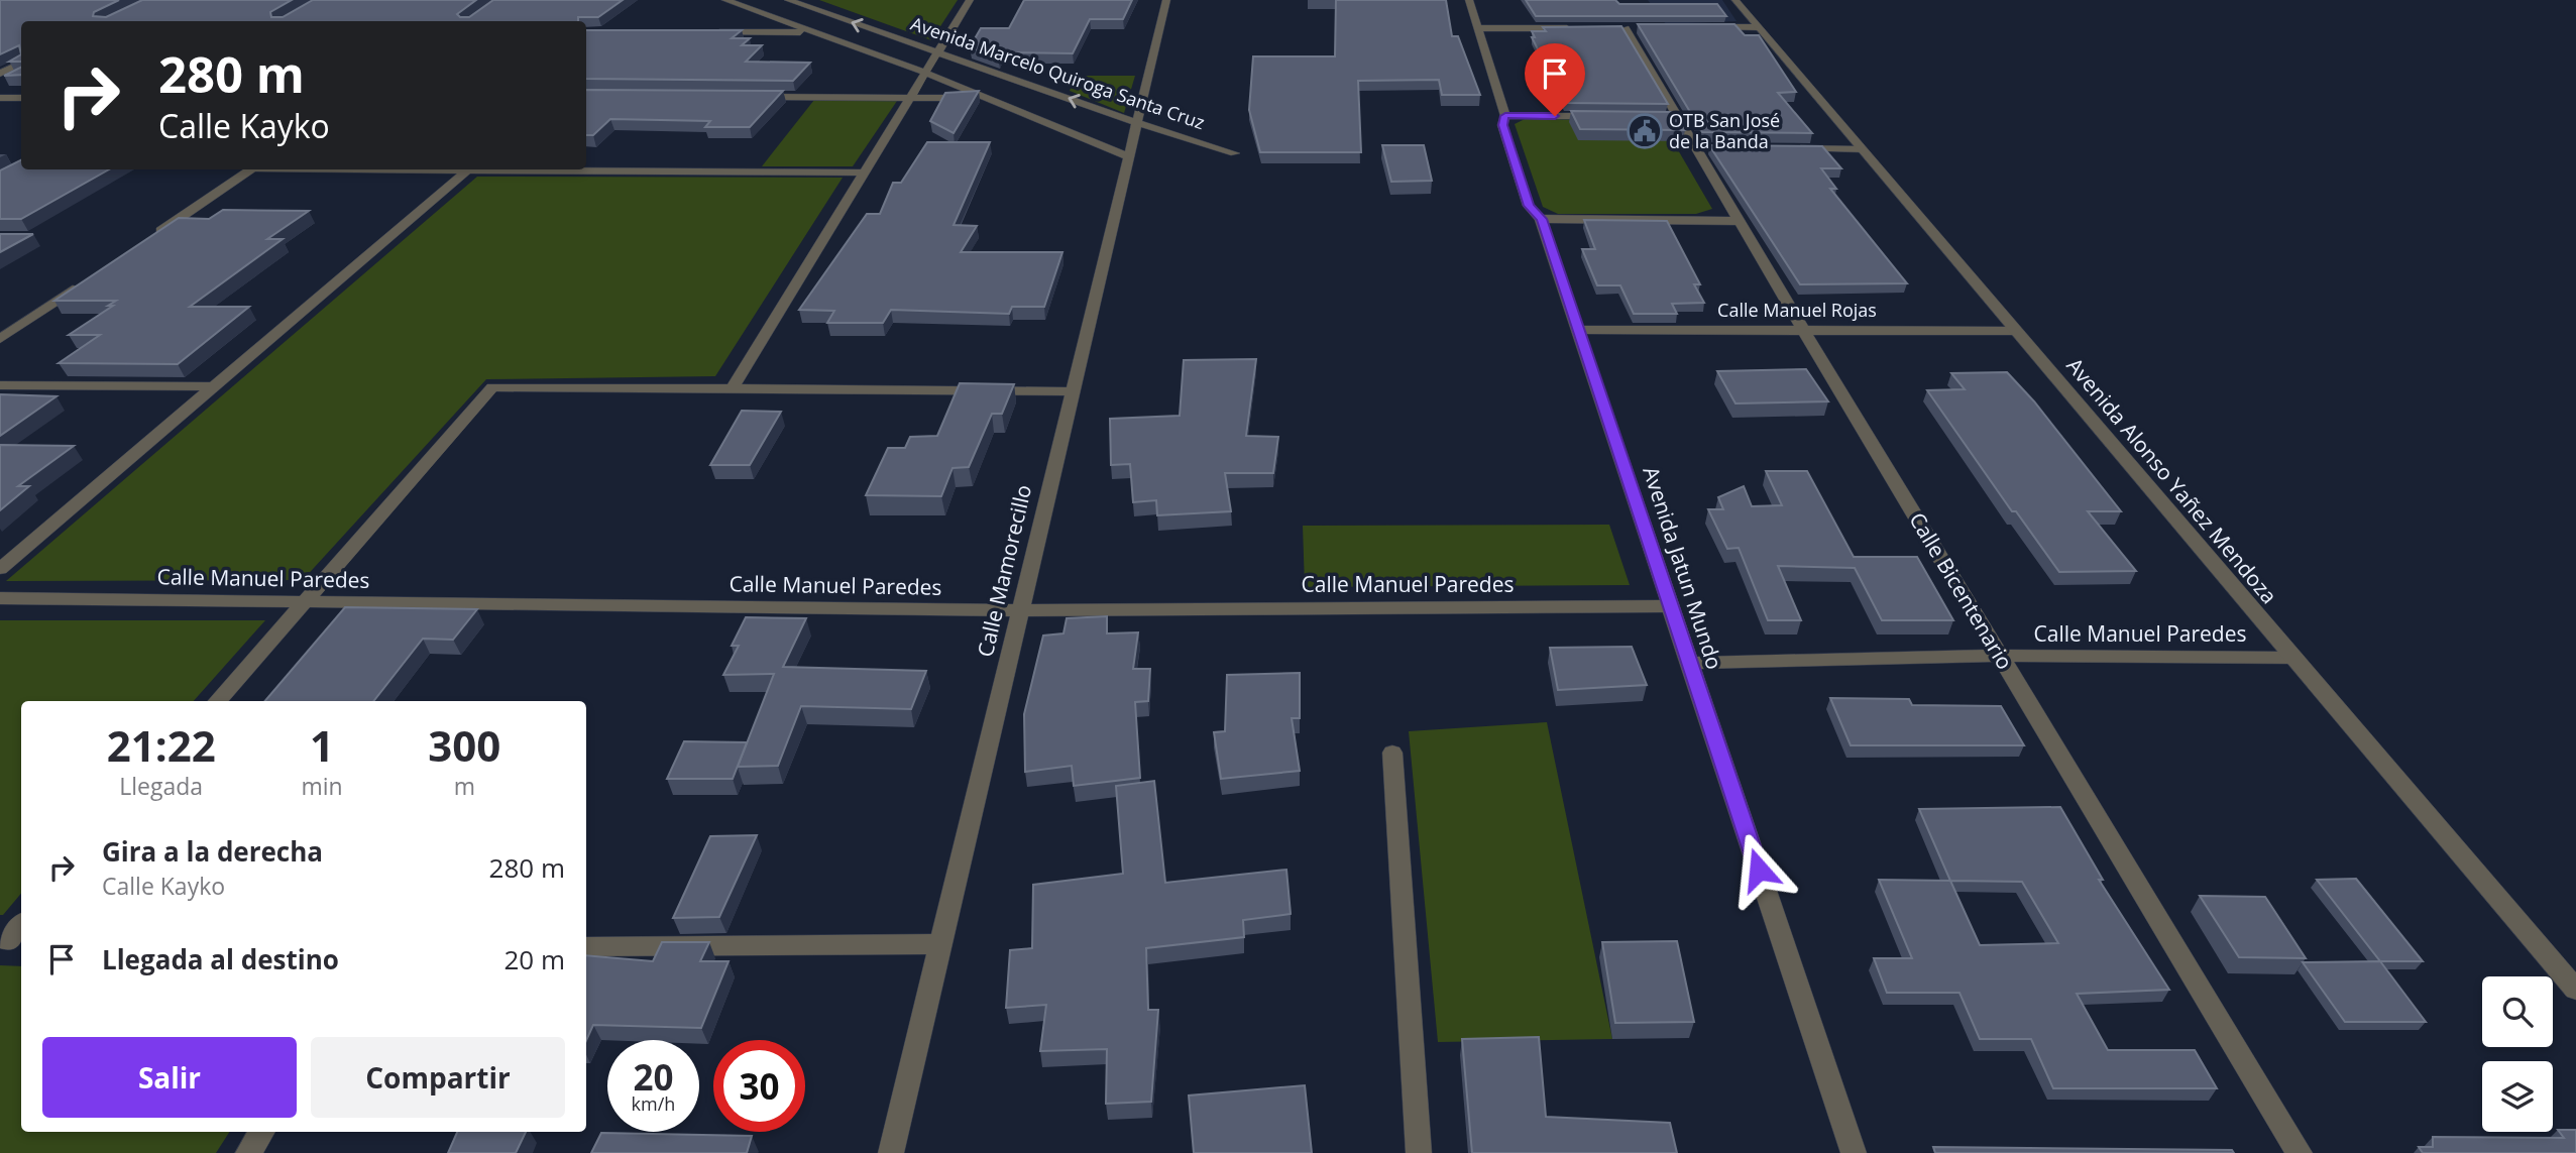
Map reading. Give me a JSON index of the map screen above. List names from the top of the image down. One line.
{"streets":{"street":["Avenida Marcelo Quiroga Santa Cruz","Calle Manuel Rojas","Avenida Alonso Yañez Mendoza","Avenida Jatun Mundo","Calle Mamorecillo","Calle Manuel Paredes","Calle Bicentenario"]},"crossings":[["Avenida Marcelo Quiroga Santa Cruz","Calle Mamorecillo"],["Calle Manuel Rojas","Avenida Alonso Yañez Mendoza"],["Calle Manuel Rojas","Avenida Jatun Mundo"],["Calle Manuel Rojas","Calle Bicentenario"],["Avenida Alonso Yañez Mendoza","Calle Manuel Paredes"],["Avenida Jatun Mundo","Calle Manuel Paredes"],["Calle Mamorecillo","Calle Manuel Paredes"],["Calle Manuel Paredes","Calle Bicentenario"]],"places":{"public building":["OTB San José de la Banda"]},"page":{"turn":["280 m","Calle Kayko"],"eta":["21:22","Llegada","1","min","300","m"],"list":[{"name":"Gira a la derecha","note":"Calle Kayko","value":"280 m"},{"name":"Llegada al destino","value":"20 m"}],"buttons":["Salir","Compartir"],"speed":"20 km/h","limit":"30"}}
